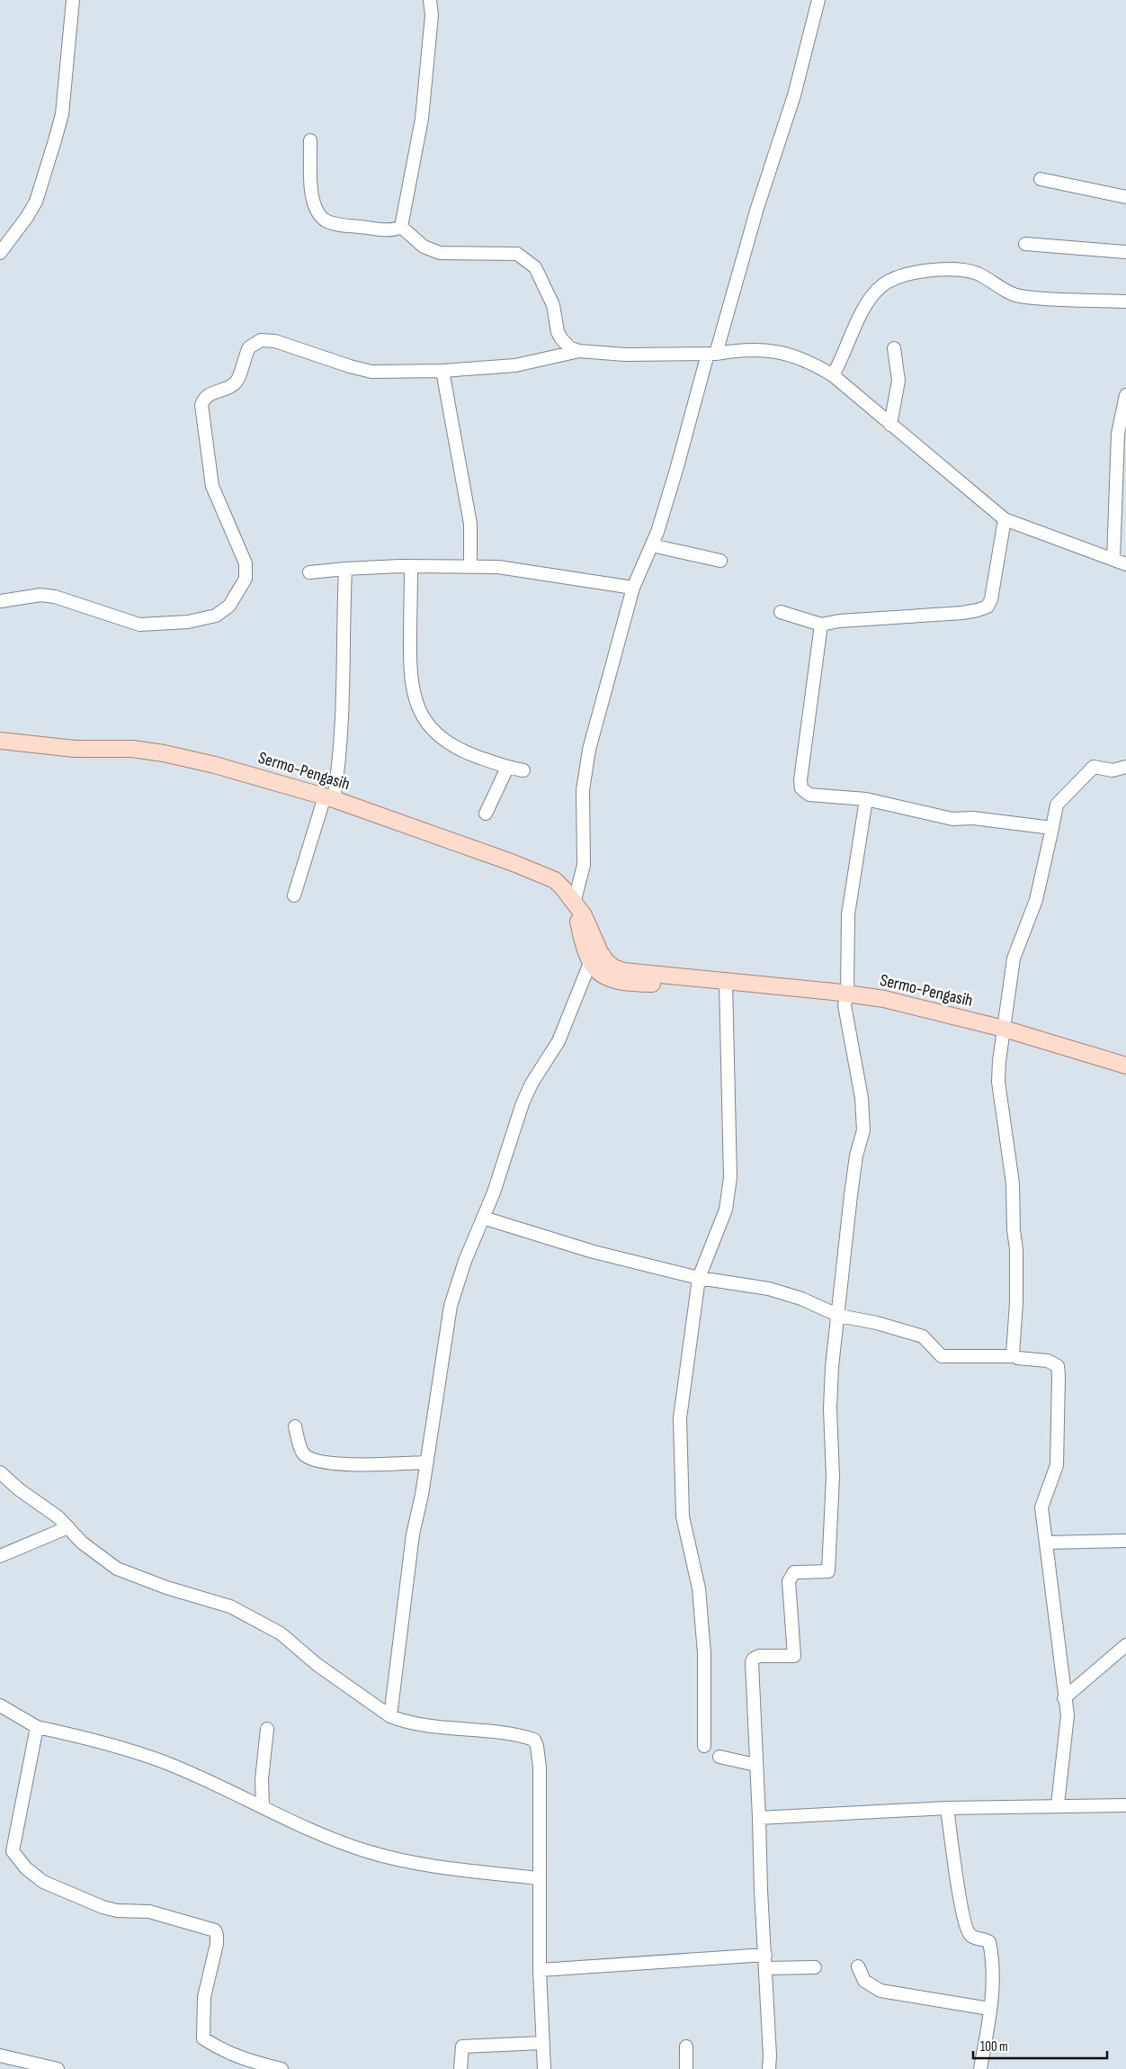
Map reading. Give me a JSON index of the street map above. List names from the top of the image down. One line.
{"streets":{"main road":["Sermo-Pengasih"]},"scale_bar":"100 m"}
